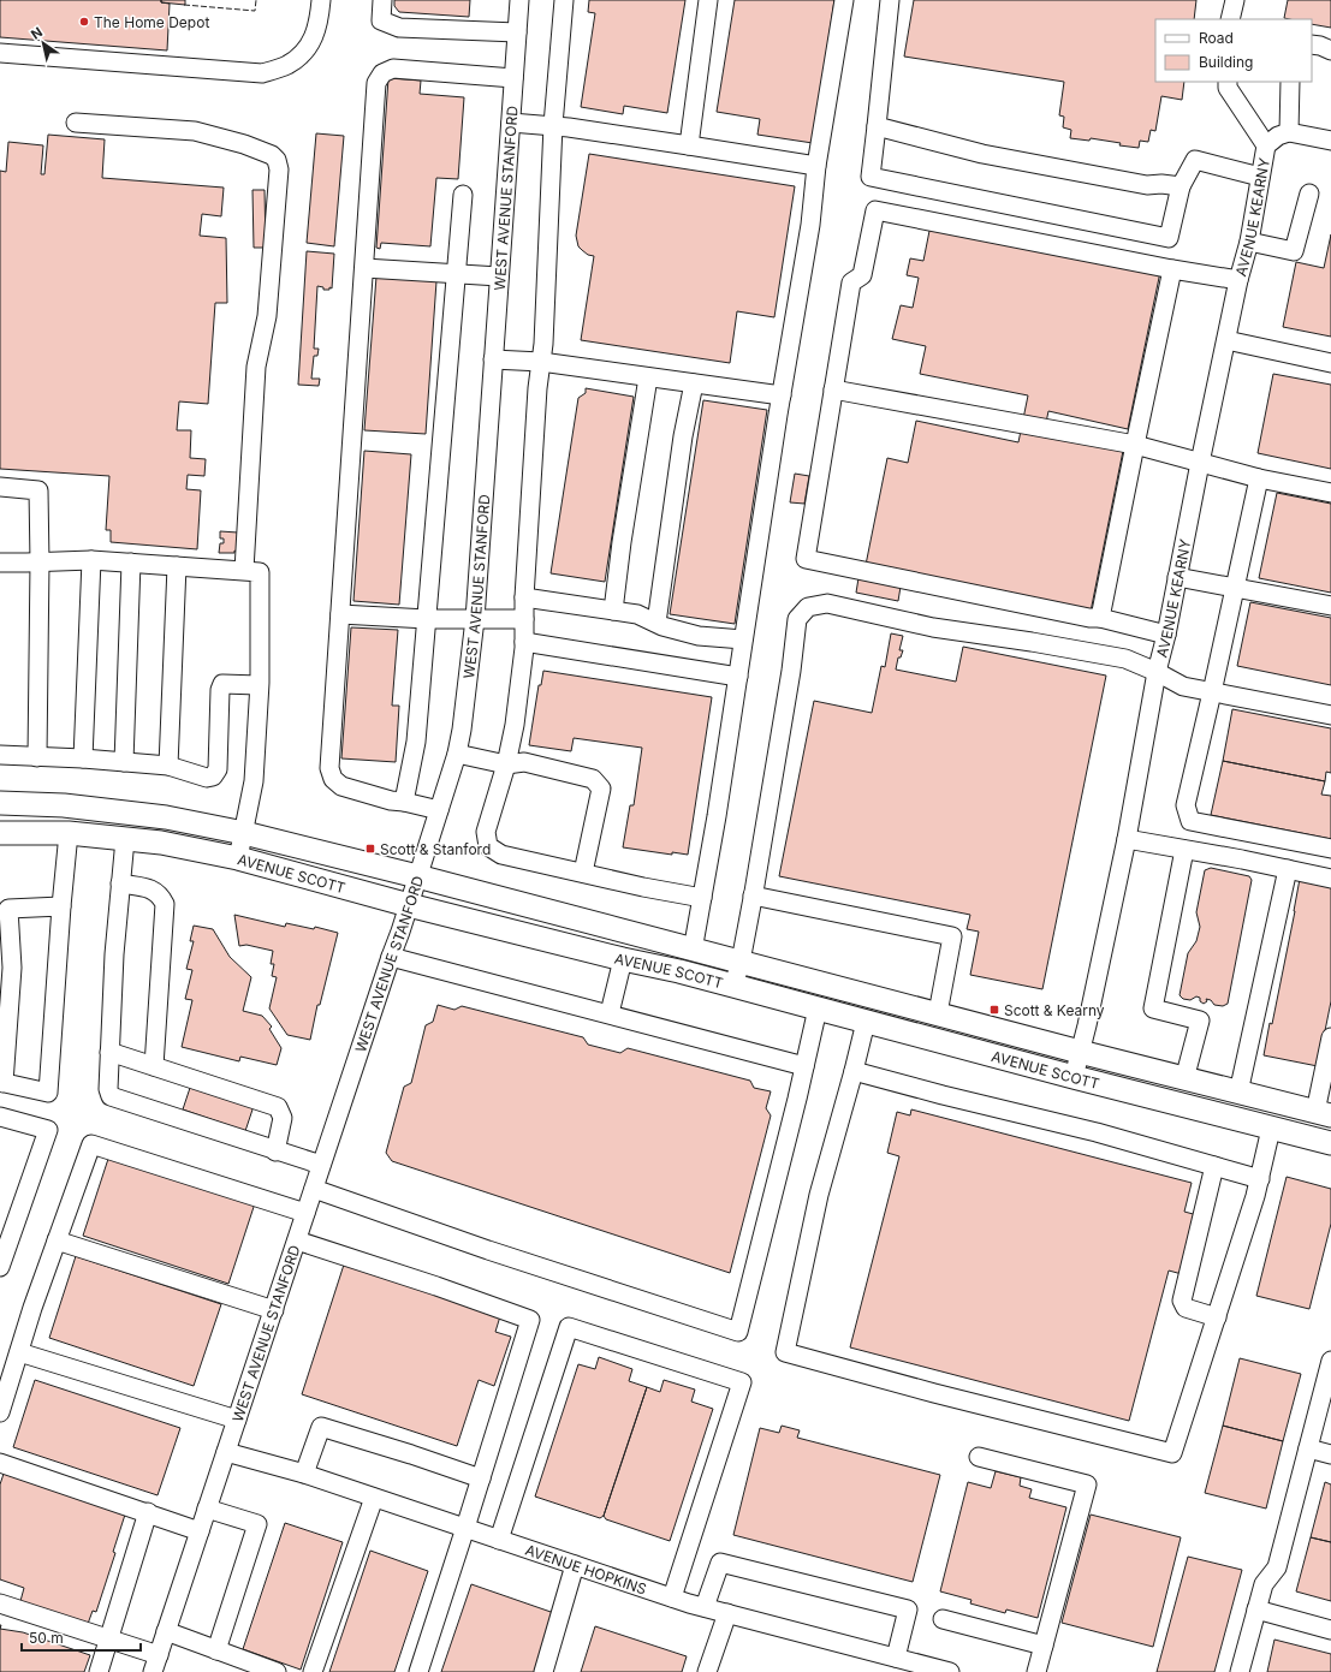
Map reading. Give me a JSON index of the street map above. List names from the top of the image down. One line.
{"streets":{"main road":["AVENUE SCOTT"],"street":["WEST AVENUE STANFORD","AVENUE KEARNY","AVENUE HOPKINS"]},"crossings":[["WEST AVENUE STANFORD","AVENUE SCOTT"],["WEST AVENUE STANFORD","AVENUE HOPKINS"],["AVENUE KEARNY","AVENUE SCOTT"]],"places":{"other":["The Home Depot"],"transit":["Scott & Stanford","Scott & Kearny"]},"legend":["Road","Building"],"scale_bar":"50 m","north":"top left"}
